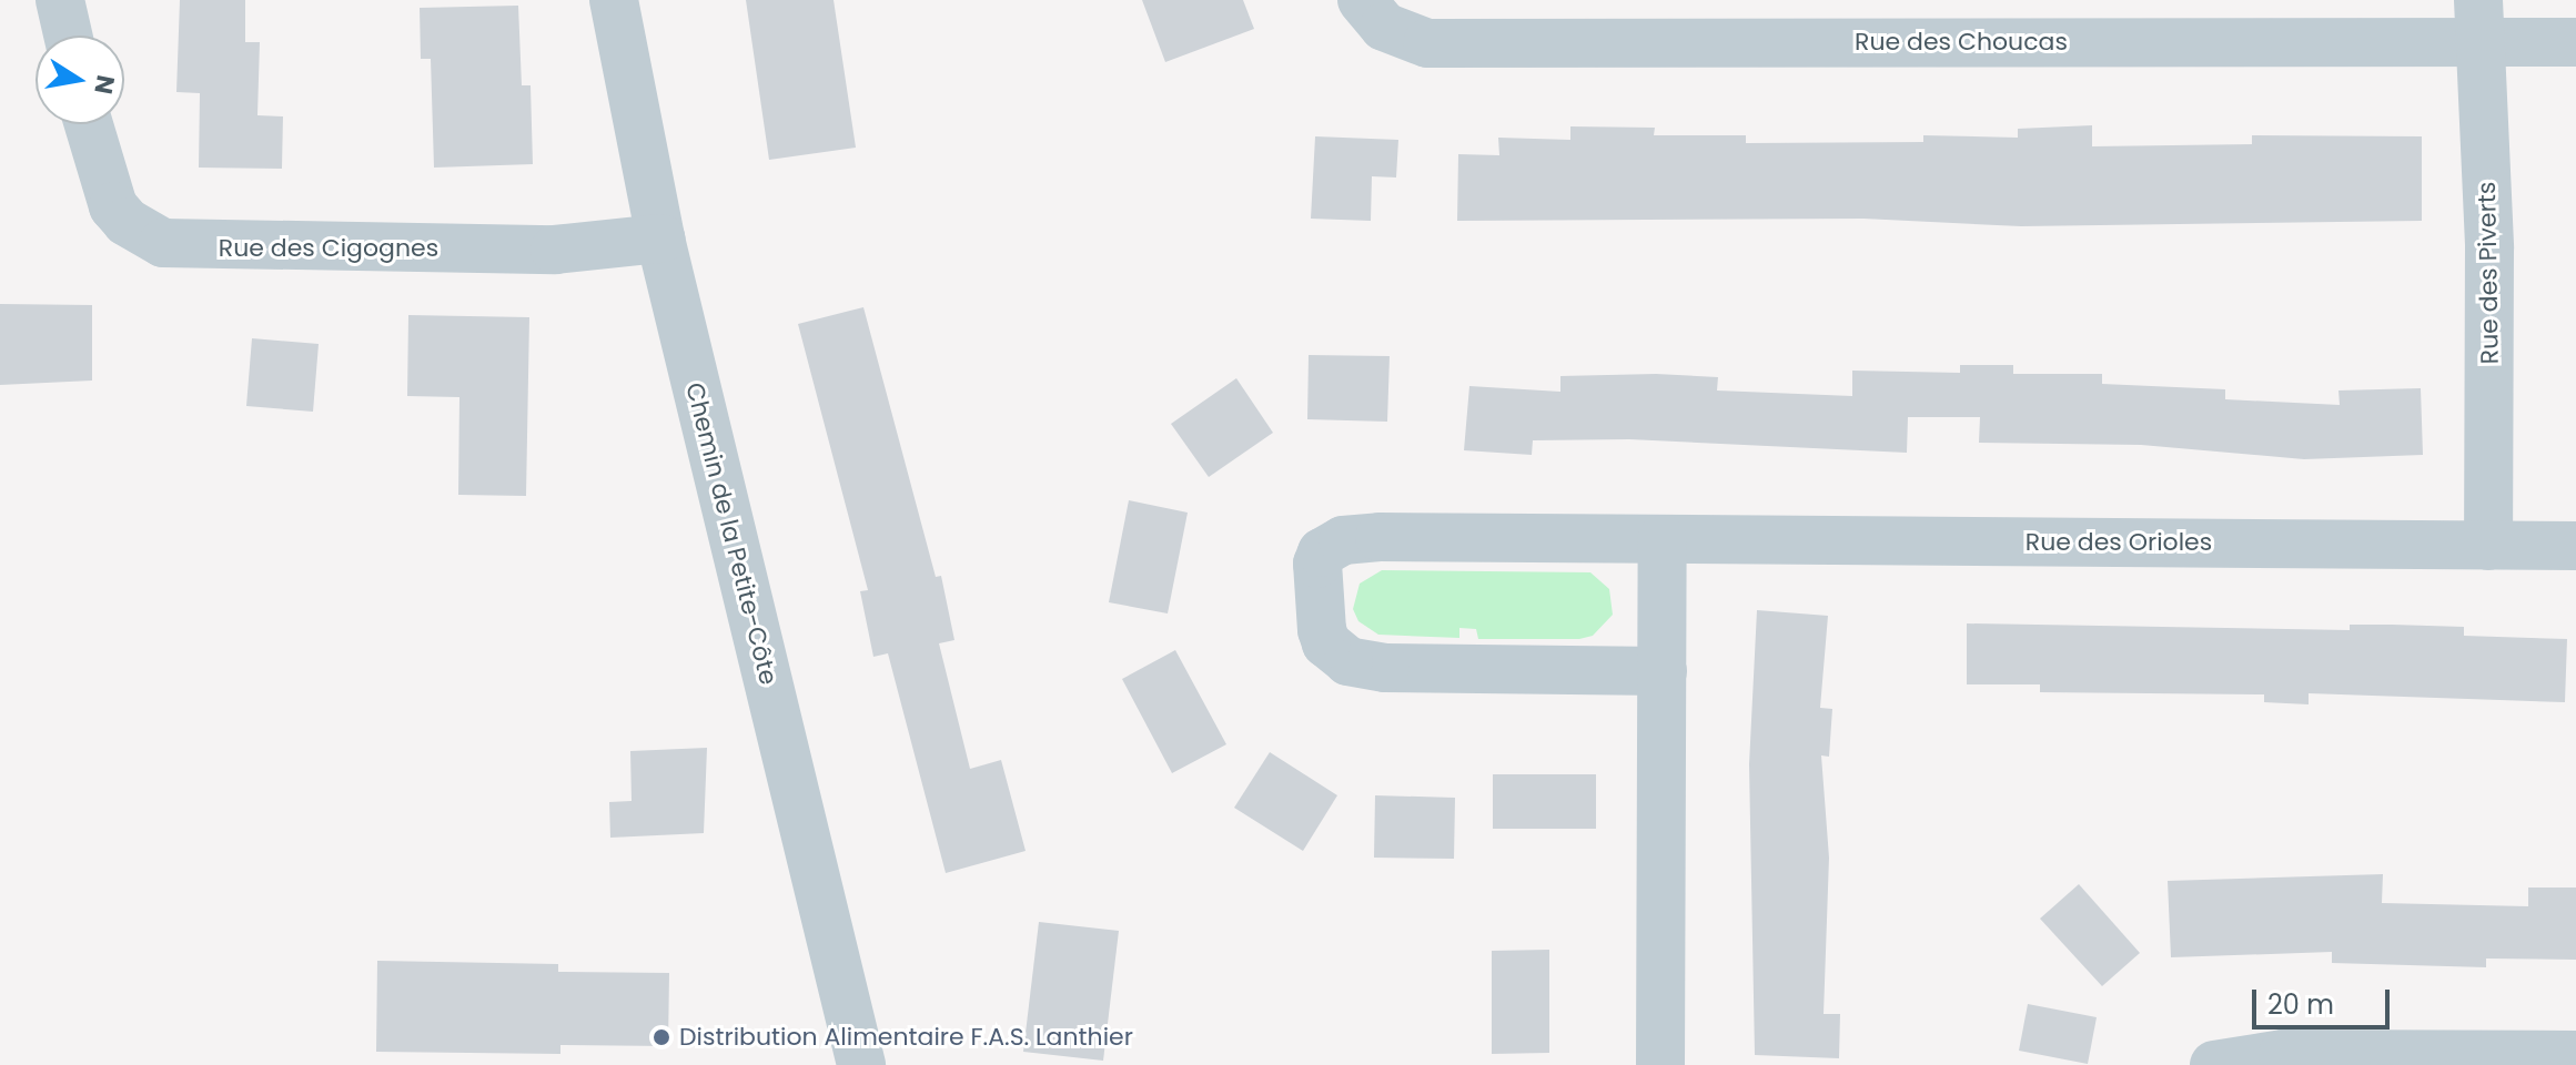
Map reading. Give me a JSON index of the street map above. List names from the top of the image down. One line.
{"streets":{"street":["Rue des Choucas","Rue des Cigognes","Rue des Piverts","Chemin de la Petite-Côte","Rue des Orioles"]},"crossings":[["Rue des Choucas","Rue des Piverts"],["Rue des Cigognes","Chemin de la Petite-Côte"],["Rue des Piverts","Rue des Orioles"]],"places":["Distribution Alimentaire F.A.S. Lanthier"],"scale_bar":"20 m","north":"right"}
